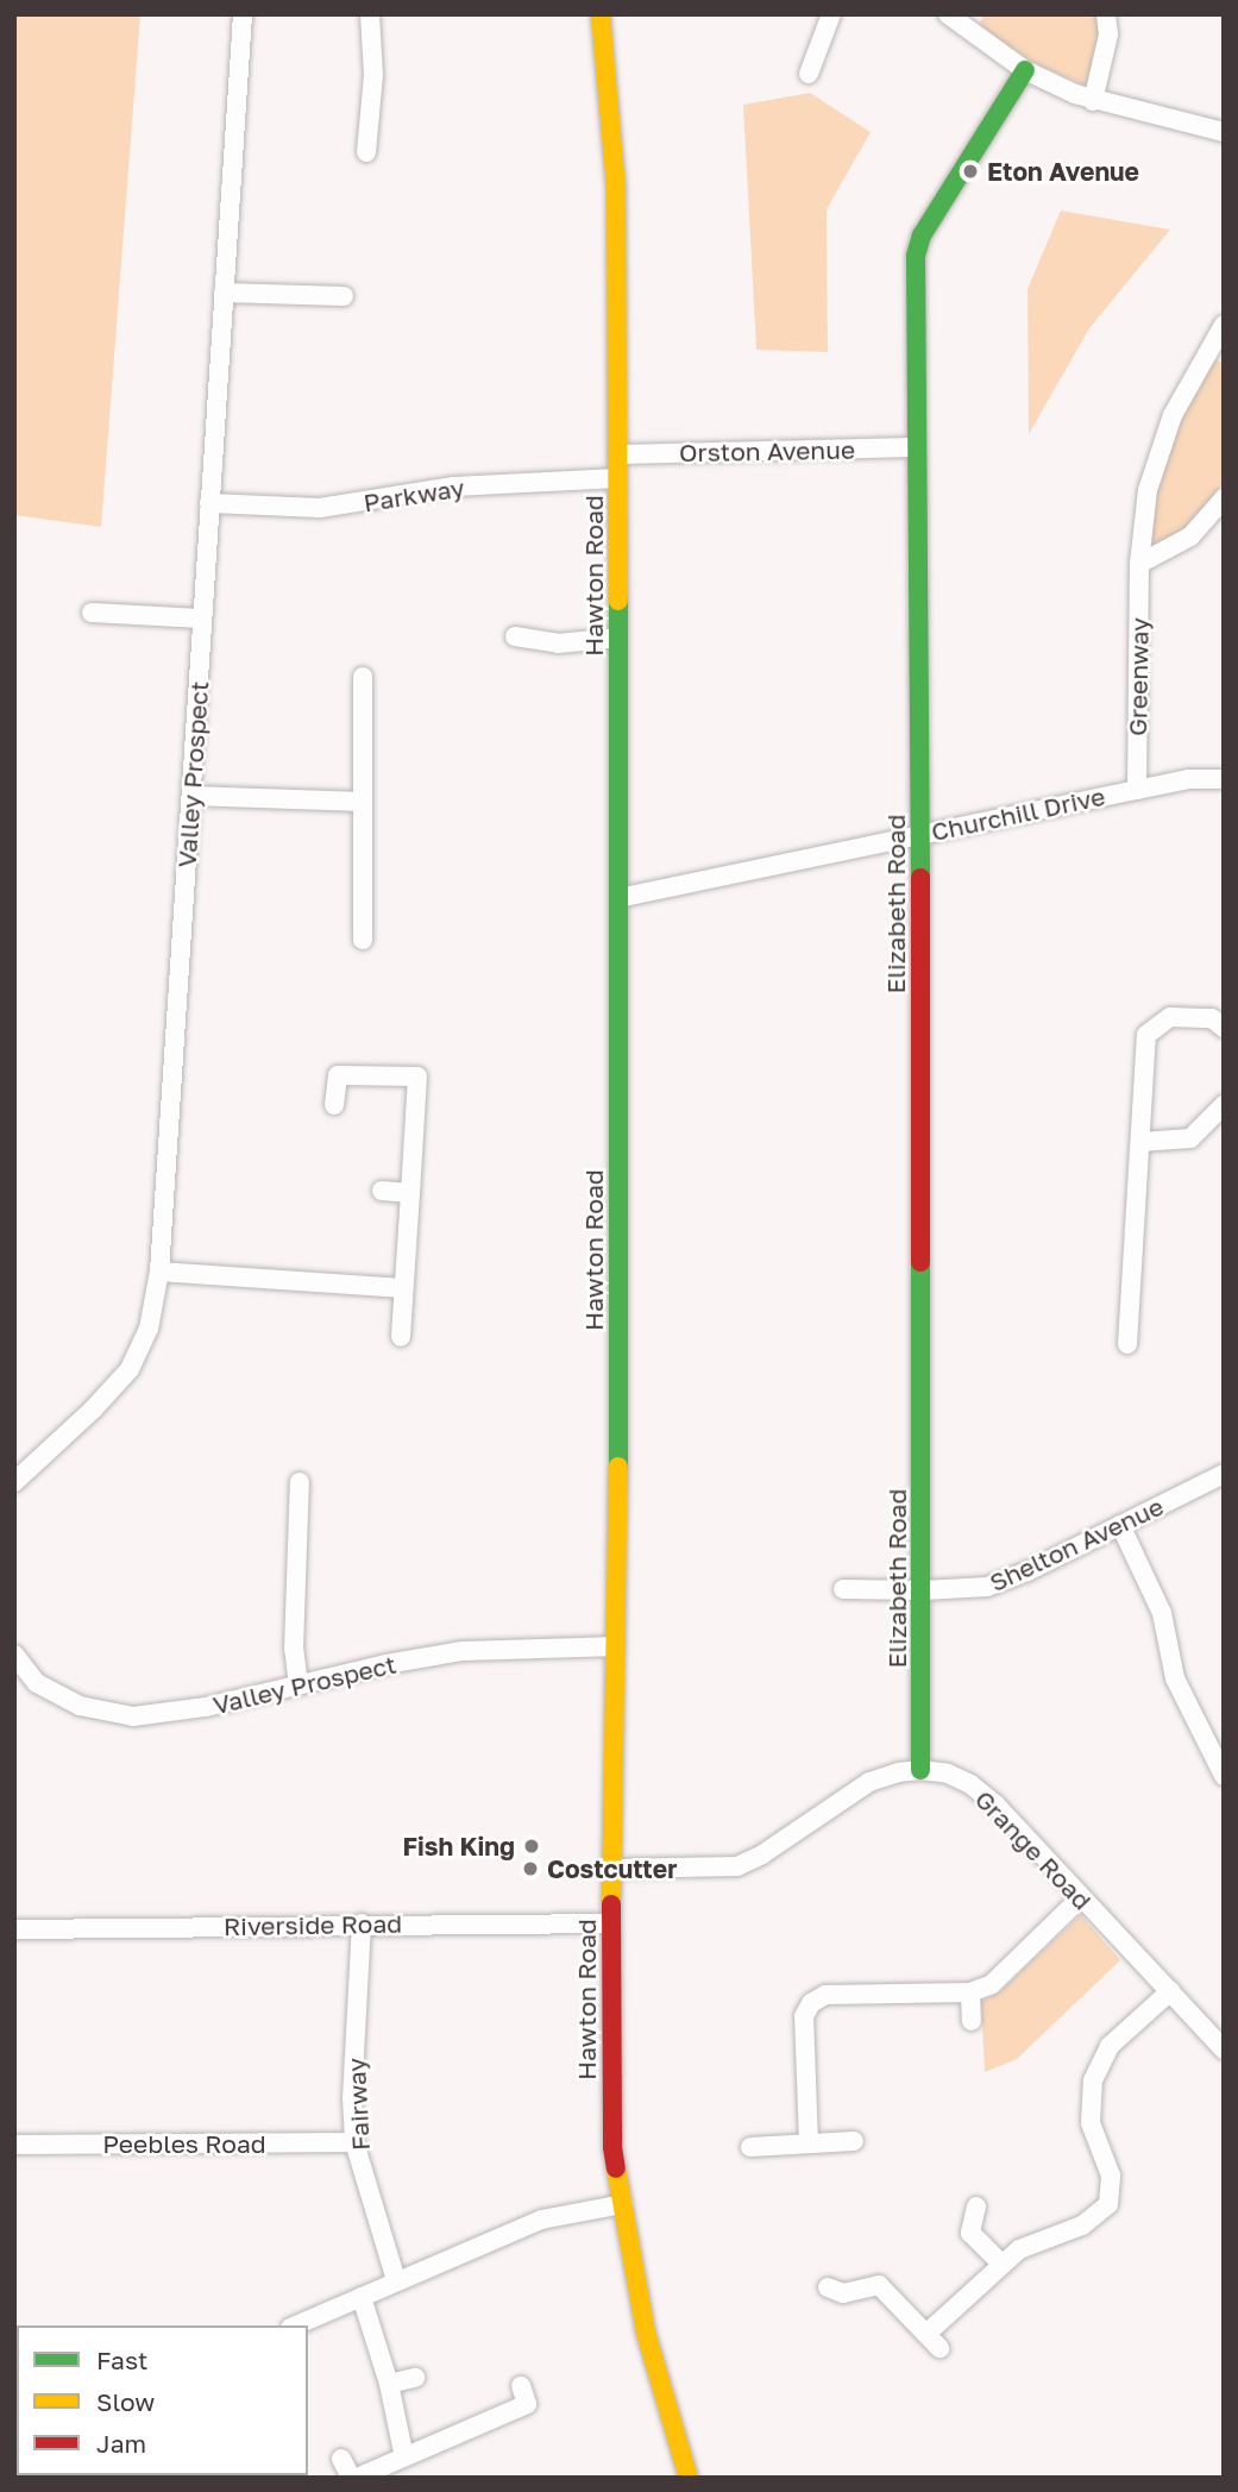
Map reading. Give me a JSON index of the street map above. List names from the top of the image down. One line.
{"streets":{"street":["Orston Avenue","Parkway","Hawton Road","Greenway","Valley Prospect","Churchill Drive","Elizabeth Road","Shelton Avenue","Grange Road","Riverside Road","Fairway","Peebles Road"]},"crossings":[["Orston Avenue","Hawton Road"],["Orston Avenue","Elizabeth Road"],["Parkway","Hawton Road"],["Parkway","Valley Prospect"],["Hawton Road","Valley Prospect"],["Hawton Road","Churchill Drive"],["Hawton Road","Grange Road"],["Hawton Road","Riverside Road"],["Greenway","Churchill Drive"],["Churchill Drive","Elizabeth Road"],["Elizabeth Road","Shelton Avenue"],["Elizabeth Road","Grange Road"],["Riverside Road","Fairway"],["Fairway","Peebles Road"]],"places":["Eton Avenue","Fish King","Costcutter"],"legend":["Fast","Slow","Jam"]}
